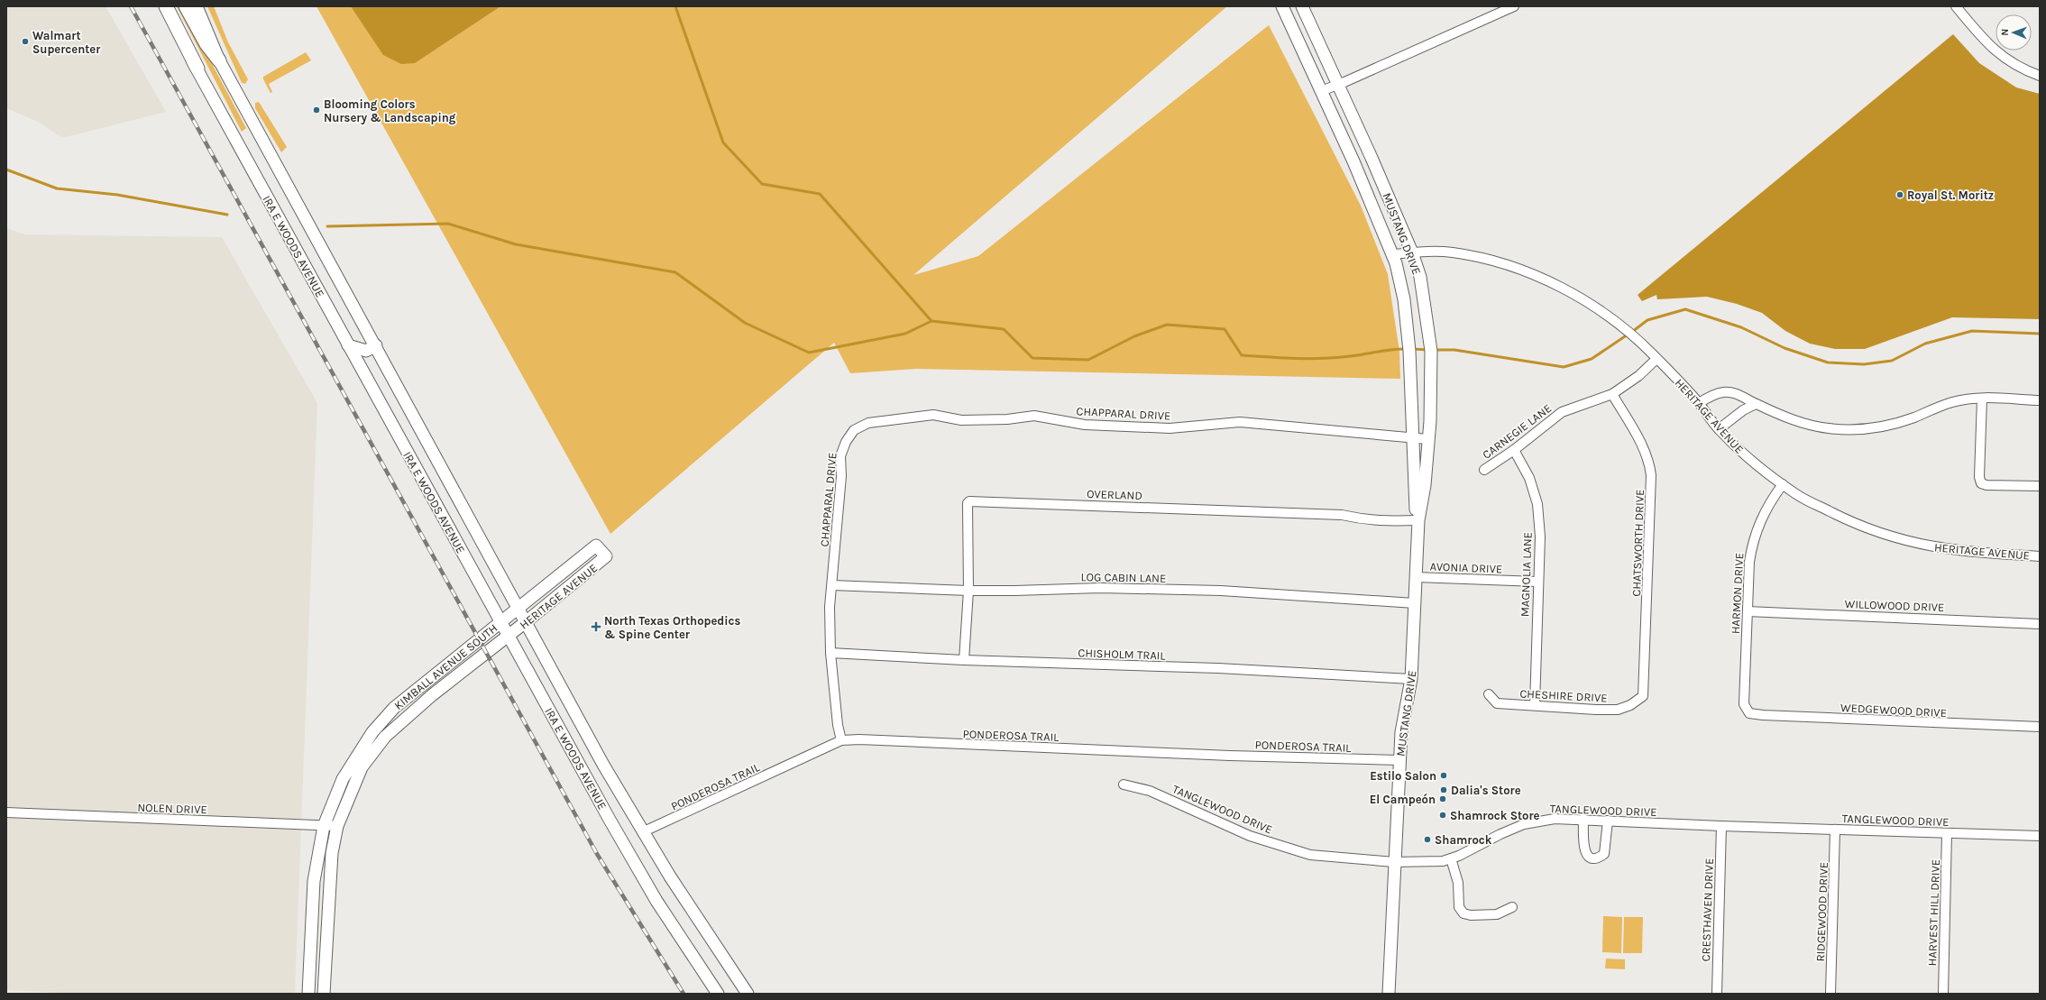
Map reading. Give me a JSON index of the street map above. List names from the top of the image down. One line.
{"streets":{"main road":["MUSTANG DRIVE","IRA E WOODS AVENUE","HERITAGE AVENUE","KIMBALL AVENUE SOUTH"],"street":["CHAPPARAL DRIVE","CARNEGIE LANE","OVERLAND","CHATSWORTH DRIVE","AVONIA DRIVE","MAGNOLIA LANE","LOG CABIN LANE","HARMON DRIVE","WILLOWOOD DRIVE","CHISHOLM TRAIL","CHESHIRE DRIVE","WEDGEWOOD DRIVE","PONDEROSA TRAIL","NOLEN DRIVE","TANGLEWOOD DRIVE","CRESTHAVEN DRIVE","RIDGEWOOD DRIVE","HARVEST HILL DRIVE"]},"crossings":[["MUSTANG DRIVE","CHAPPARAL DRIVE"],["MUSTANG DRIVE","HERITAGE AVENUE"],["MUSTANG DRIVE","OVERLAND"],["MUSTANG DRIVE","AVONIA DRIVE"],["MUSTANG DRIVE","LOG CABIN LANE"],["MUSTANG DRIVE","CHISHOLM TRAIL"],["MUSTANG DRIVE","PONDEROSA TRAIL"],["MUSTANG DRIVE","TANGLEWOOD DRIVE"],["IRA E WOODS AVENUE","HERITAGE AVENUE"],["IRA E WOODS AVENUE","KIMBALL AVENUE SOUTH"],["IRA E WOODS AVENUE","PONDEROSA TRAIL"],["CHAPPARAL DRIVE","LOG CABIN LANE"],["CHAPPARAL DRIVE","CHISHOLM TRAIL"],["CHAPPARAL DRIVE","PONDEROSA TRAIL"],["HERITAGE AVENUE","CARNEGIE LANE"],["HERITAGE AVENUE","HARMON DRIVE"],["HERITAGE AVENUE","KIMBALL AVENUE SOUTH"],["CARNEGIE LANE","CHATSWORTH DRIVE"],["CARNEGIE LANE","MAGNOLIA LANE"],["OVERLAND","LOG CABIN LANE"],["OVERLAND","CHISHOLM TRAIL"],["CHATSWORTH DRIVE","CHESHIRE DRIVE"],["AVONIA DRIVE","MAGNOLIA LANE"],["MAGNOLIA LANE","CHESHIRE DRIVE"],["HARMON DRIVE","WILLOWOOD DRIVE"],["HARMON DRIVE","WEDGEWOOD DRIVE"],["KIMBALL AVENUE SOUTH","NOLEN DRIVE"],["TANGLEWOOD DRIVE","CRESTHAVEN DRIVE"],["TANGLEWOOD DRIVE","RIDGEWOOD DRIVE"],["TANGLEWOOD DRIVE","HARVEST HILL DRIVE"]],"places":{"other":["Walmart Supercenter","Blooming Colors Nursery & Landscaping","Royal St. Moritz","Estilo Salon","Dalia's Store","El Campeón","Shamrock Store","Shamrock"],"health":["North Texas Orthopedics & Spine Center"]},"north":"left"}
